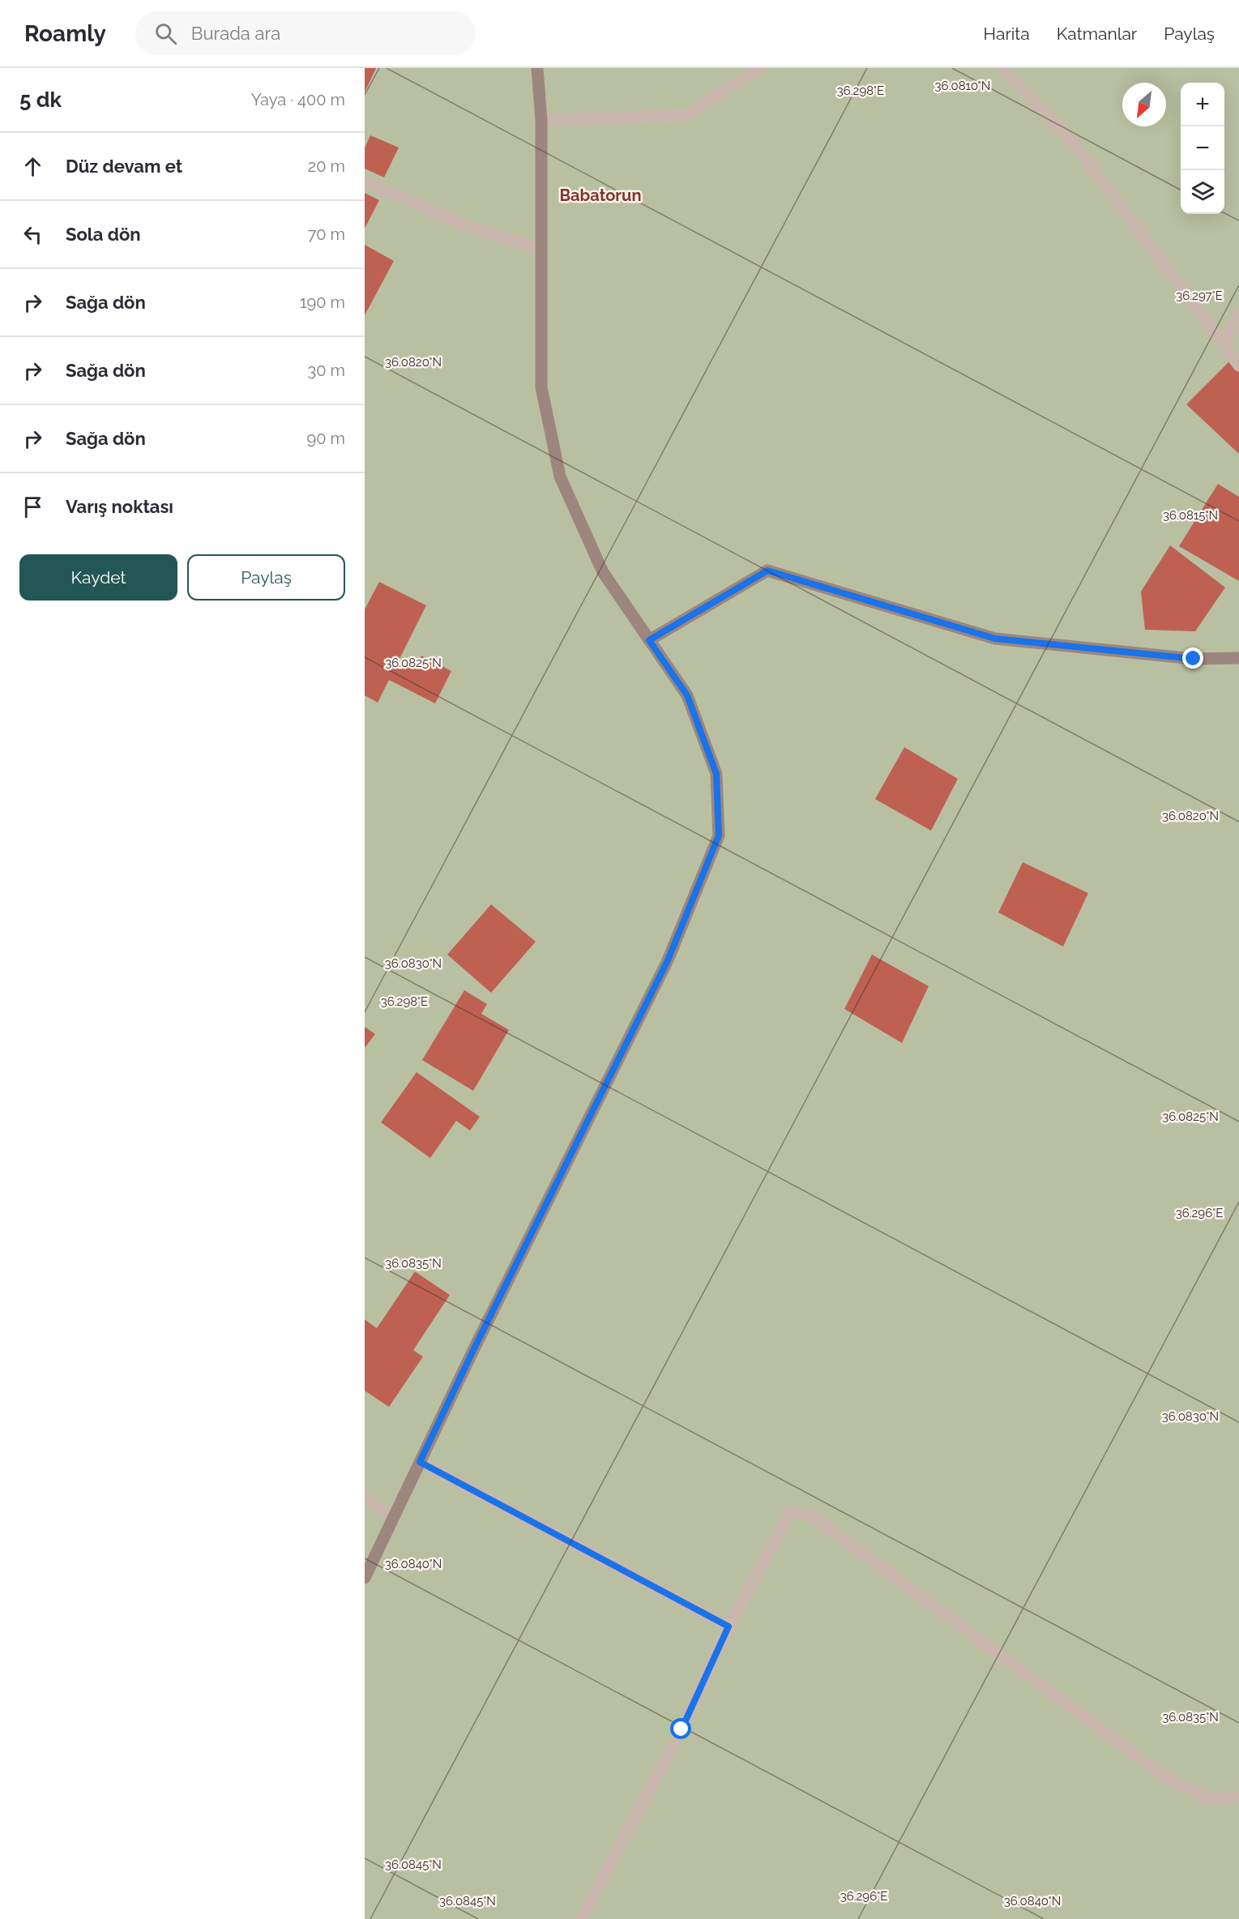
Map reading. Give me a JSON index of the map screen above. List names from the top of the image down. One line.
{"districts":["Babatorun"],"north":"bottom left","page":{"header":"Roamly","search":"Burada ara","nav":["Harita","Katmanlar","Paylaş"],"heading":["5 dk","Yaya · 400 m"],"map_buttons":["+","−"],"list":[["Düz devam et","20 m"],["Sola dön","70 m"],["Sağa dön","190 m"],["Sağa dön","30 m"],["Sağa dön","90 m"],"Varış noktası"],"buttons":["Kaydet","Paylaş"]},"coordinates":["36.0810°N","36.298°E","36.297°E","36.0820°N","36.0815°N","36.0825°N","36.0830°N","36.296°E","36.0835°N","36.0840°N","36.0845°N"]}
